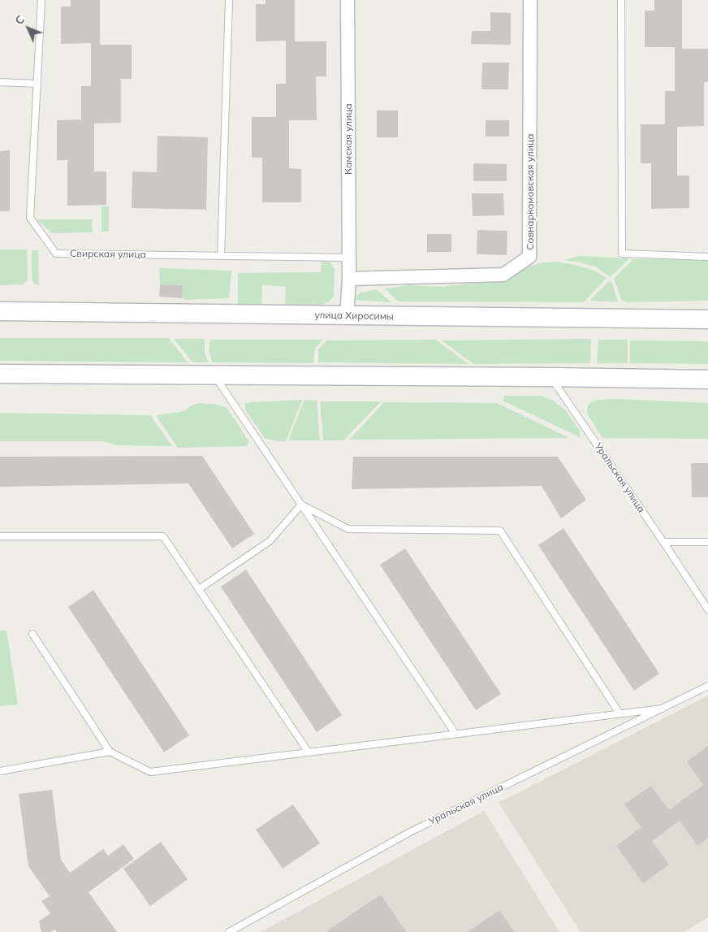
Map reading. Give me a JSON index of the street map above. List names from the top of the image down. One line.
{"streets":{"main road":["улица Хиросимы"],"street":["Камская улица","Совнаркомовская улица"],"lane":["Свирская улица","Уральская улица"]},"crossings":[["Камская улица","Совнаркомовская улица"],["Камская улица","Свирская улица"]],"north":"top left"}
